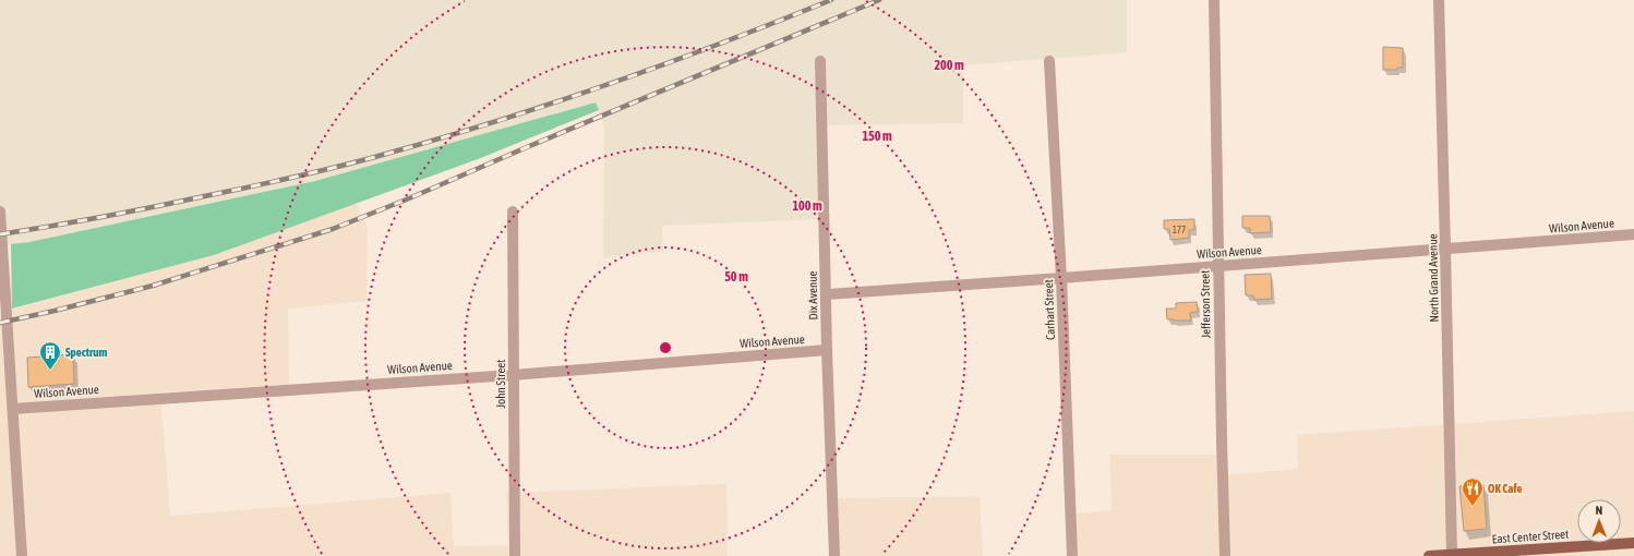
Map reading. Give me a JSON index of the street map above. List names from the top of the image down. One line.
{"streets":{"main road":["East Center Street"],"street":["Wilson Avenue","North Grand Avenue","Dix Avenue","Jefferson Street","Carhart Street","John Street"]},"crossings":[["Wilson Avenue","North Grand Avenue"],["Wilson Avenue","Dix Avenue"],["Wilson Avenue","Jefferson Street"],["Wilson Avenue","Carhart Street"],["Wilson Avenue","John Street"],["North Grand Avenue","East Center Street"]],"places":{"building":["Spectrum"],"restaurant":["OK Cafe"]},"house_numbers":["177"],"north":"top","rings":["200 m","150 m","100 m","50 m"]}
